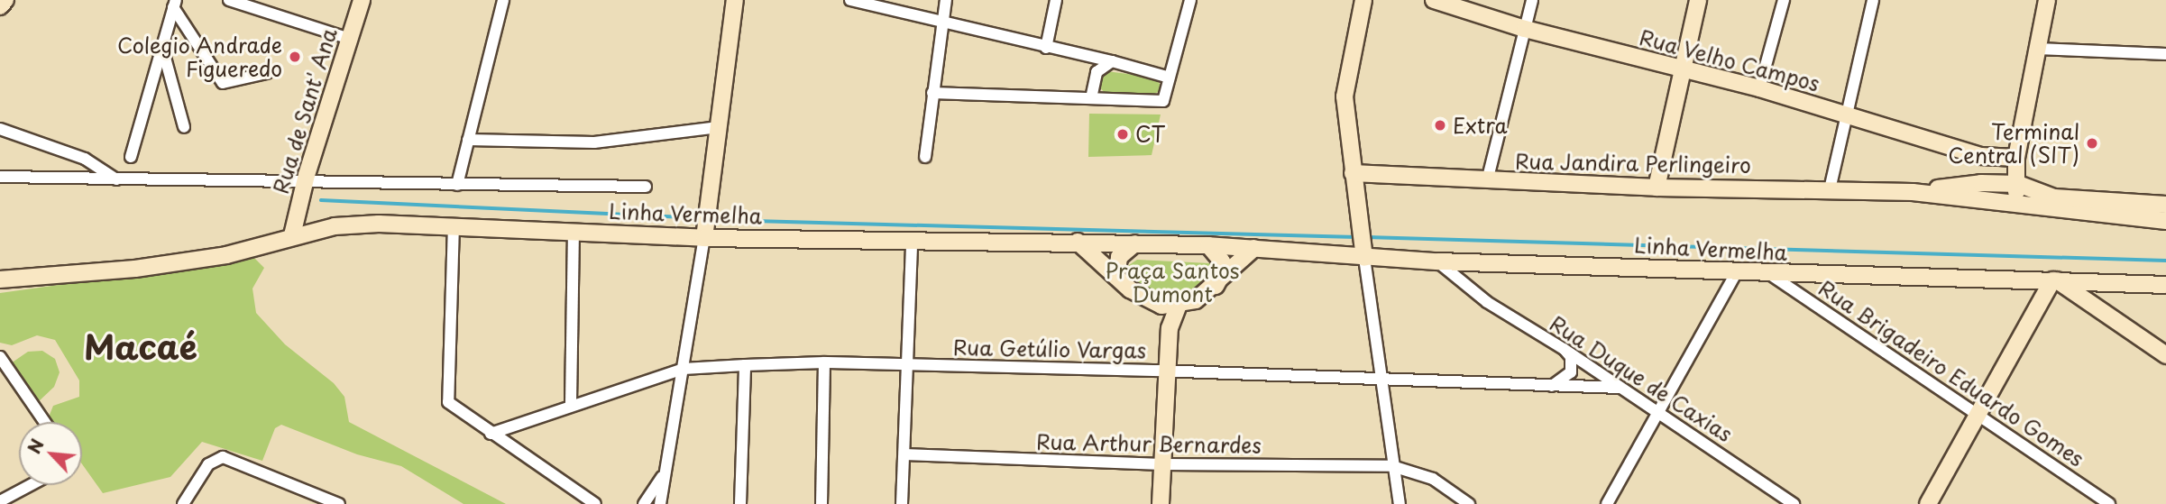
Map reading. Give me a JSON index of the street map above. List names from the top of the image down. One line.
{"streets":{"main road":["Rua Velho Campos","Rua de Sant' Ana","Rua Jandira Perlingeiro","Linha Vermelha"],"street":["Rua Getúlio Vargas","Rua Brigadeiro Eduardo Gomes","Rua Duque de Caxias","Rua Arthur Bernardes"]},"crossings":[["Rua de Sant' Ana","Linha Vermelha"],["Linha Vermelha","Rua Brigadeiro Eduardo Gomes"],["Linha Vermelha","Rua Duque de Caxias"],["Rua Getúlio Vargas","Rua Duque de Caxias"]],"districts":["Macaé"],"parks":["Praça Santos Dumont"],"places":["Colegio Andrade Figueredo","Extra","CT","Terminal Central (SIT)"],"north":"top left"}
